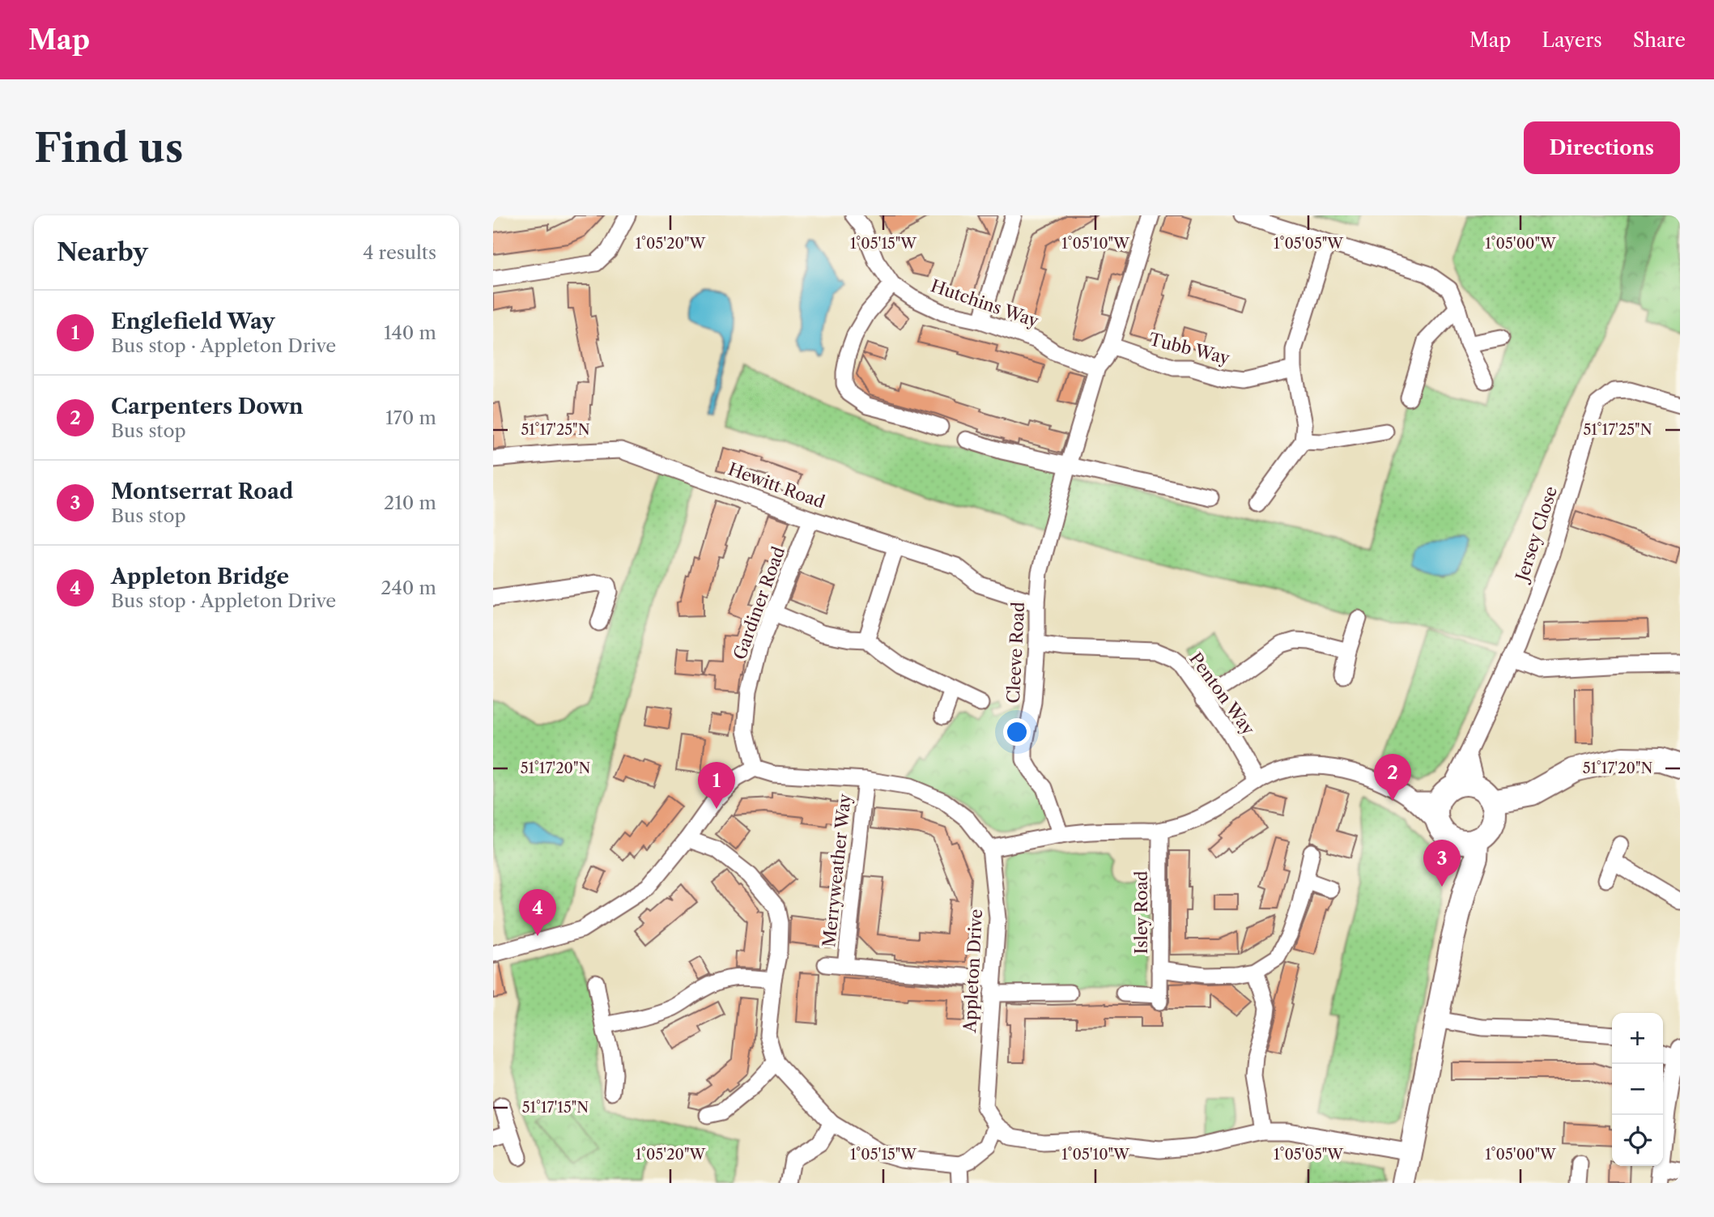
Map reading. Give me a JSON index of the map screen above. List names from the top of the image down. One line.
{"streets":{"street":["Hutchins Way","Tubb Way","Hewitt Road","Jersey Close","Gardiner Road","Cleeve Road","Penton Way","Merryweather Way","Isley Road","Appleton Drive"]},"crossings":[["Hutchins Way","Cleeve Road"],["Tubb Way","Cleeve Road"],["Hewitt Road","Gardiner Road"],["Hewitt Road","Cleeve Road"],["Cleeve Road","Penton Way"],["Merryweather Way","Appleton Drive"]],"page":{"header":"Map","nav":["Map","Layers","Share"],"buttons":"Directions","title":"Find us","heading":["Nearby","4 results"],"list":[{"mark":"1","name":"Englefield Way","note":"Bus stop · Appleton Drive","value":"140 m"},{"mark":"2","name":"Carpenters Down","note":"Bus stop","value":"170 m"},{"mark":"3","name":"Montserrat Road","note":"Bus stop","value":"210 m"},{"mark":"4","name":"Appleton Bridge","note":"Bus stop · Appleton Drive","value":"240 m"}],"pins":["2","1","3","4"],"map_buttons":["+","−"]},"coordinates":["1°05'20\"W","1°05'15\"W","1°05'10\"W","1°05'05\"W","1°05'00\"W","51°17'25\"N","51°17'20\"N","51°17'15\"N"]}
